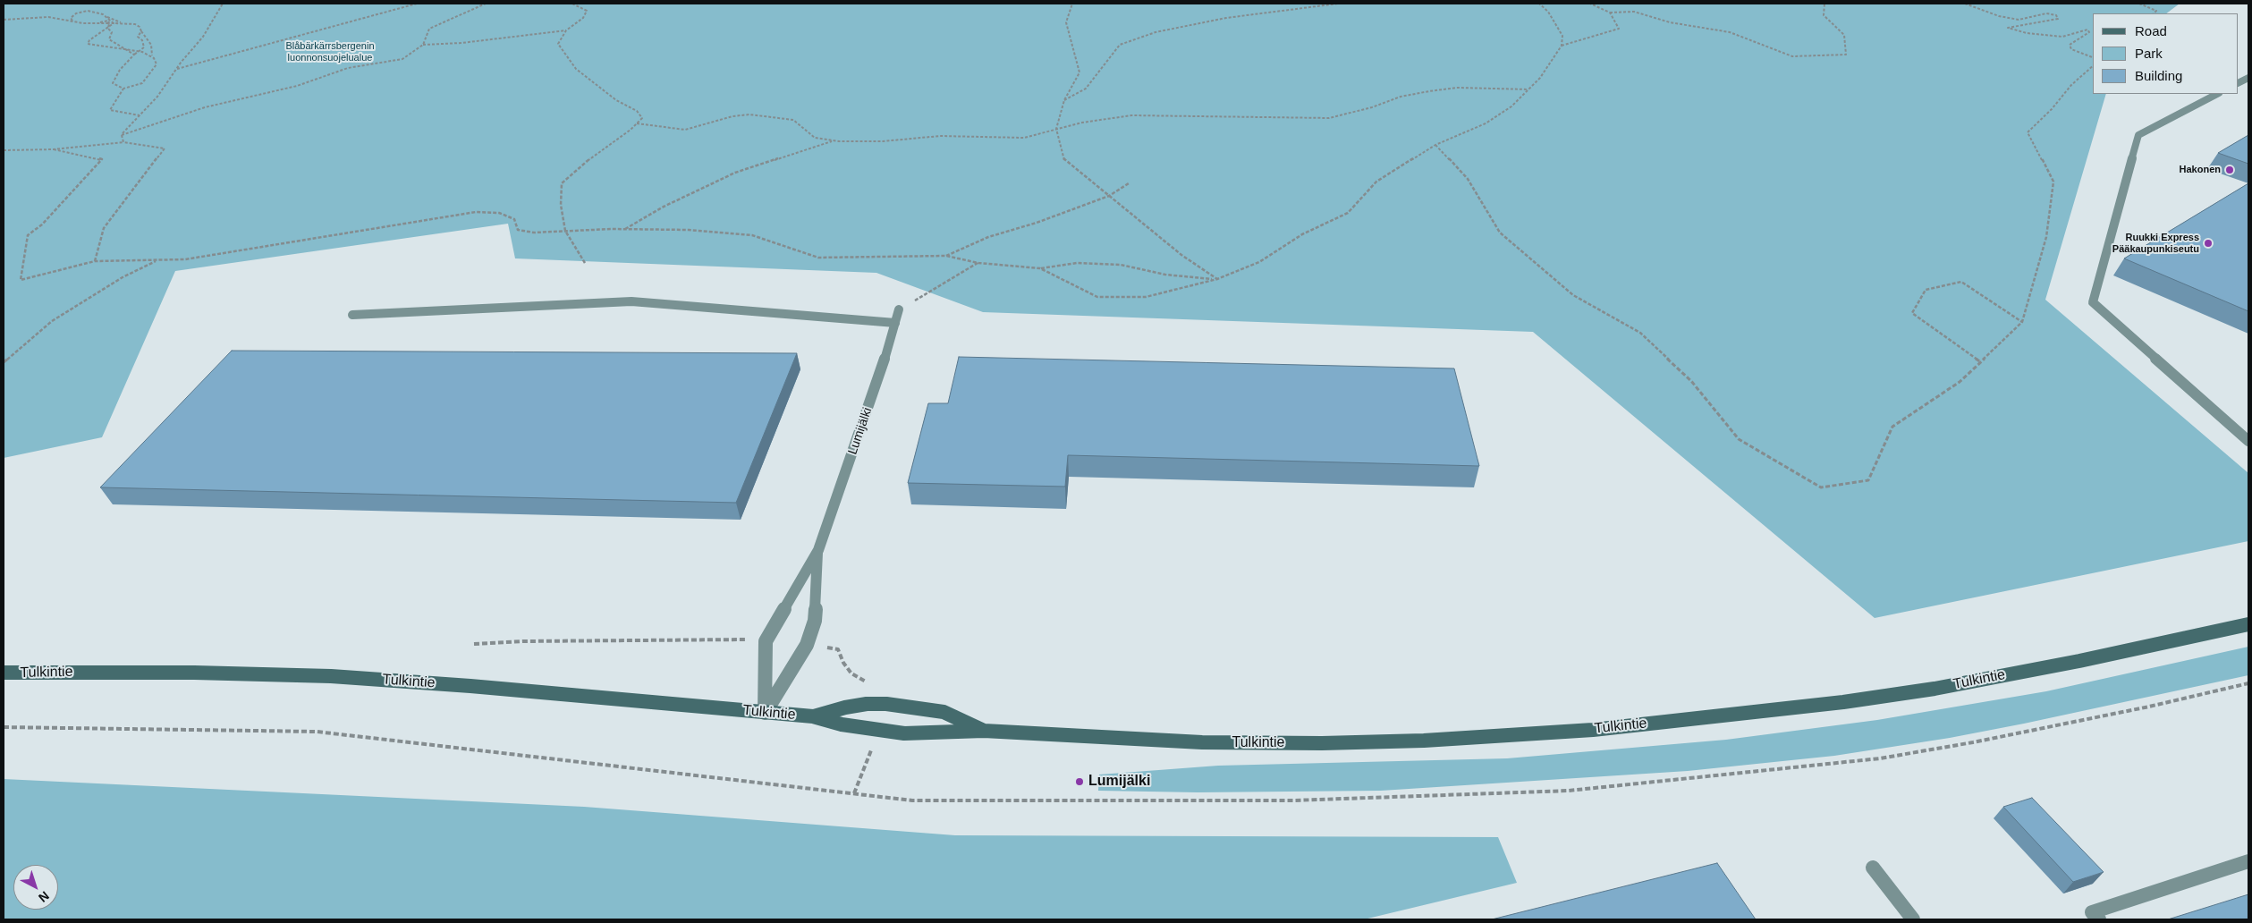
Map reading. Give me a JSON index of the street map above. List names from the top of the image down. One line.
{"streets":{"main road":["Tulkintie"],"street":["Lumijälki"]},"crossings":[["Lumijälki","Tulkintie"]],"parks":["Blåbärkärrsbergenin luonnonsuojelualue"],"places":["Hakonen","Ruukki Express Pääkaupunkiseutu","Lumijälki"],"legend":["Road","Park","Building"],"north":"bottom right"}
